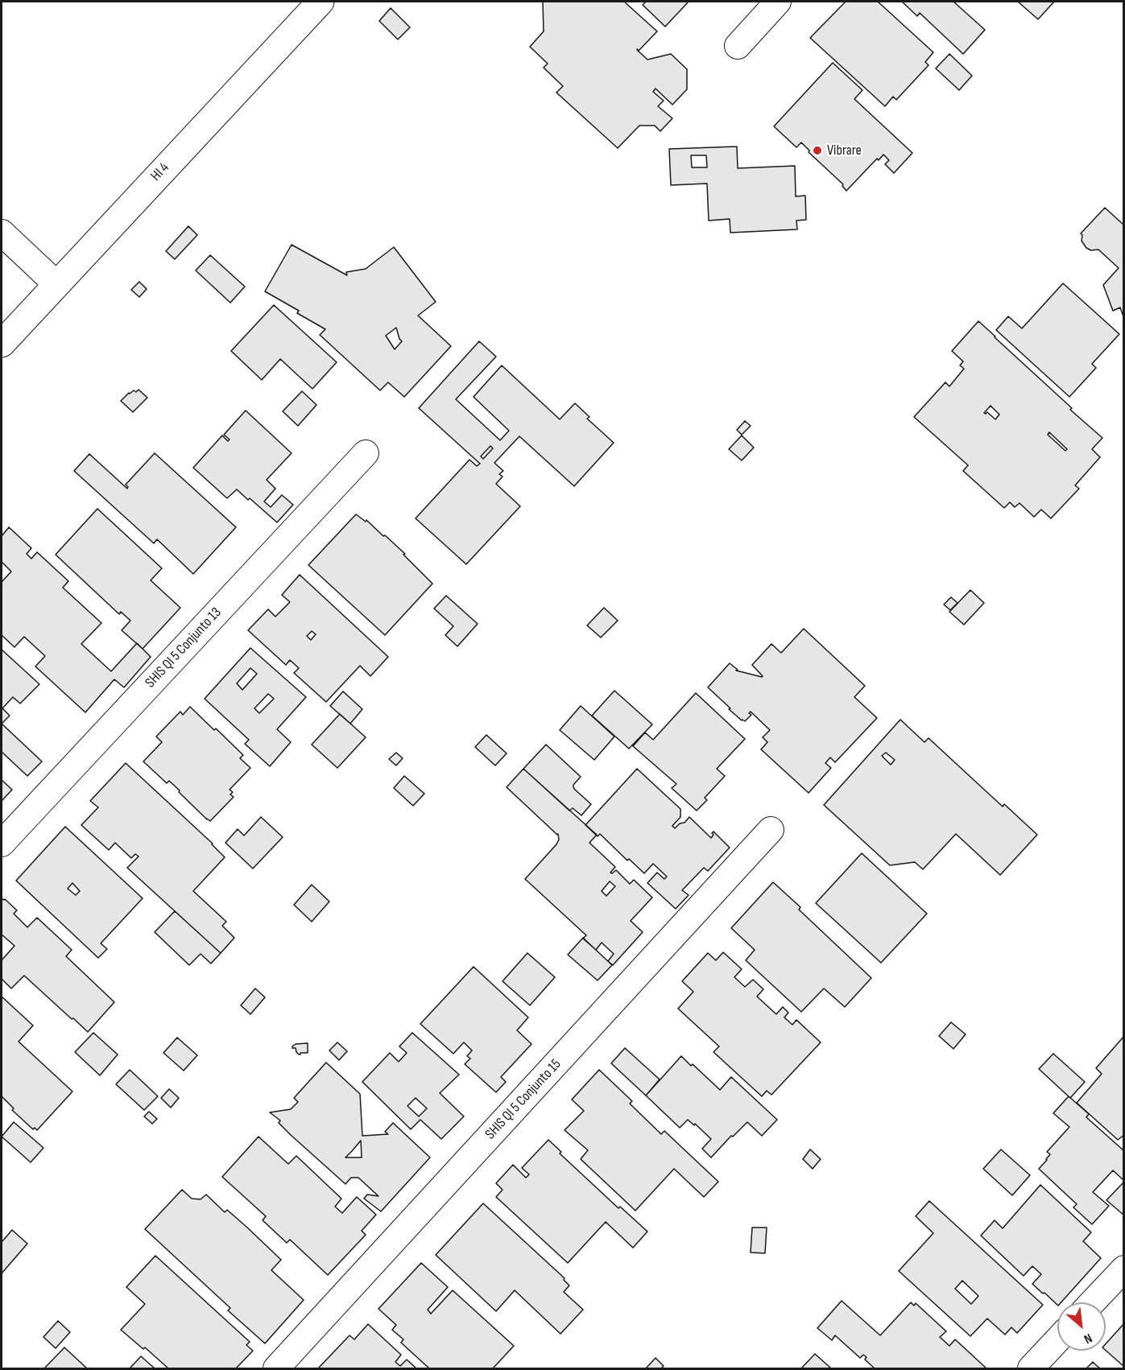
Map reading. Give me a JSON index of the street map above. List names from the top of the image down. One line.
{"streets":{"street":["HI 4","SHIS QI 5 Conjunto 13","SHIS QI 5 Conjunto 15"]},"places":["Vibrare"],"north":"bottom right"}
